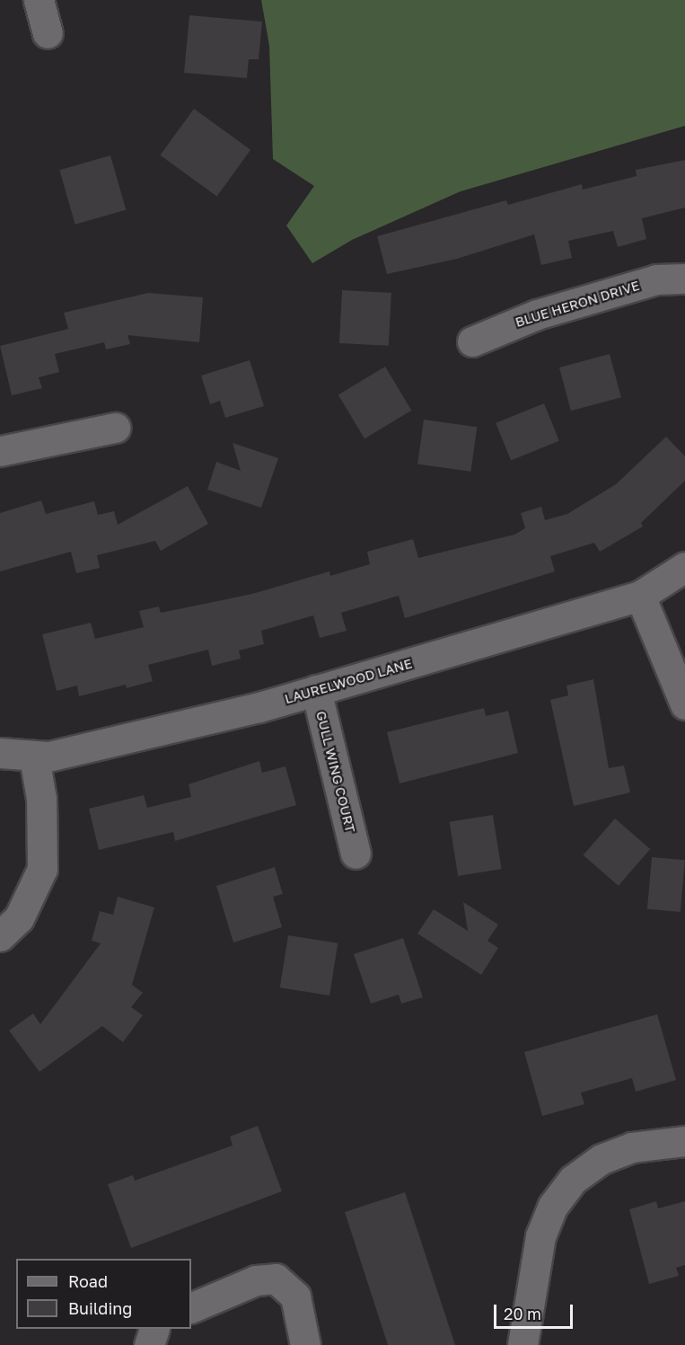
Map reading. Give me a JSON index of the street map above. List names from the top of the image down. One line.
{"streets":{"street":["BLUE HERON DRIVE","LAURELWOOD LANE","GULL WING COURT"]},"crossings":[["LAURELWOOD LANE","GULL WING COURT"]],"legend":["Road","Building"],"scale_bar":"20 m"}
